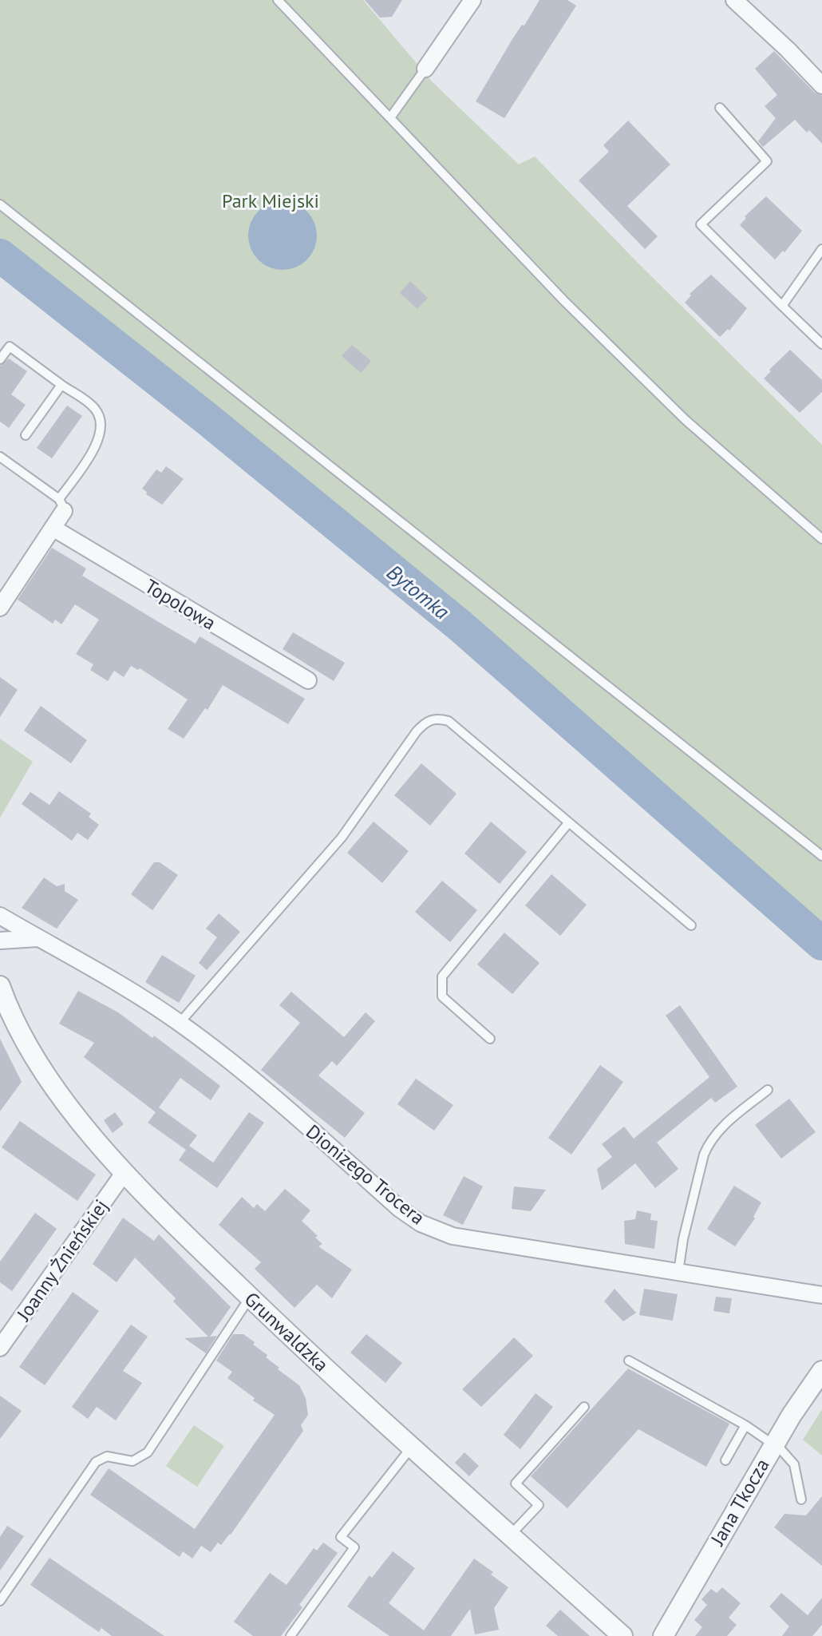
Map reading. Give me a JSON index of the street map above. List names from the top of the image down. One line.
{"streets":{"street":["Topolowa","Dionizego Trocera","Joanny Żnieńskiej","Grunwaldzka","Jana Tkocza"]},"crossings":[["Joanny Żnieńskiej","Grunwaldzka"]],"water":["Bytomka"],"parks":["Park Miejski"]}
